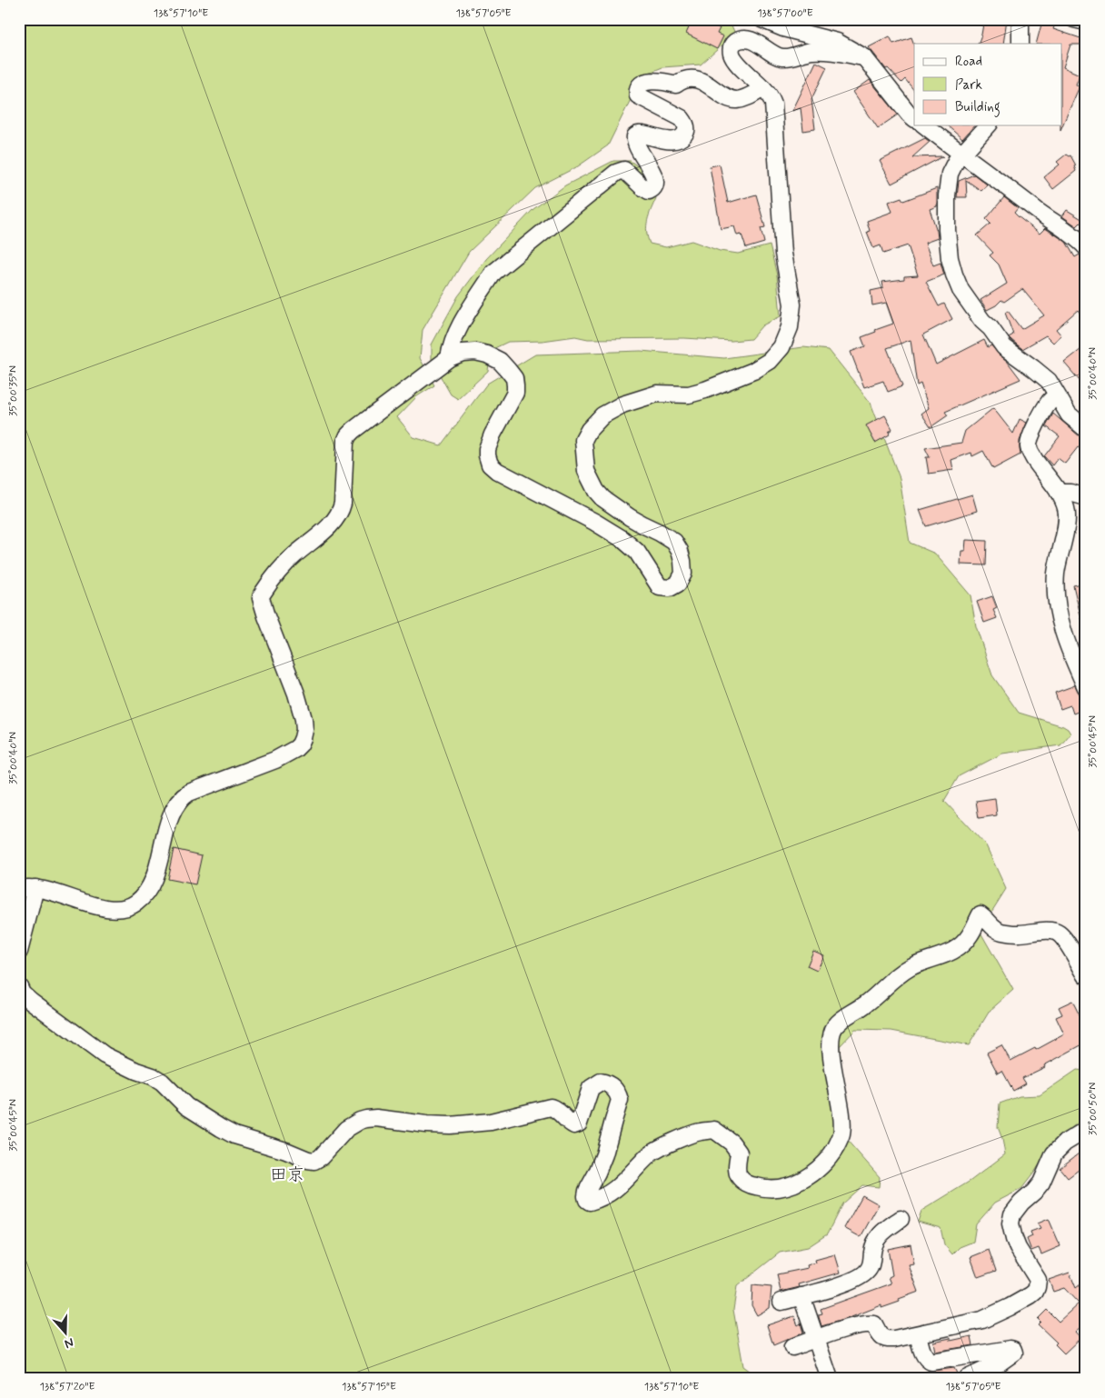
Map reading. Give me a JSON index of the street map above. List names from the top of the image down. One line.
{"districts":["田京"],"legend":["Road","Park","Building"],"north":"bottom","coordinates":["138°57'10\"E","138°57'05\"E","138°57'00\"E","35°00'40\"N","35°00'35\"N","35°00'45\"N","35°00'50\"N","138°57'20\"E","138°57'15\"E"]}
